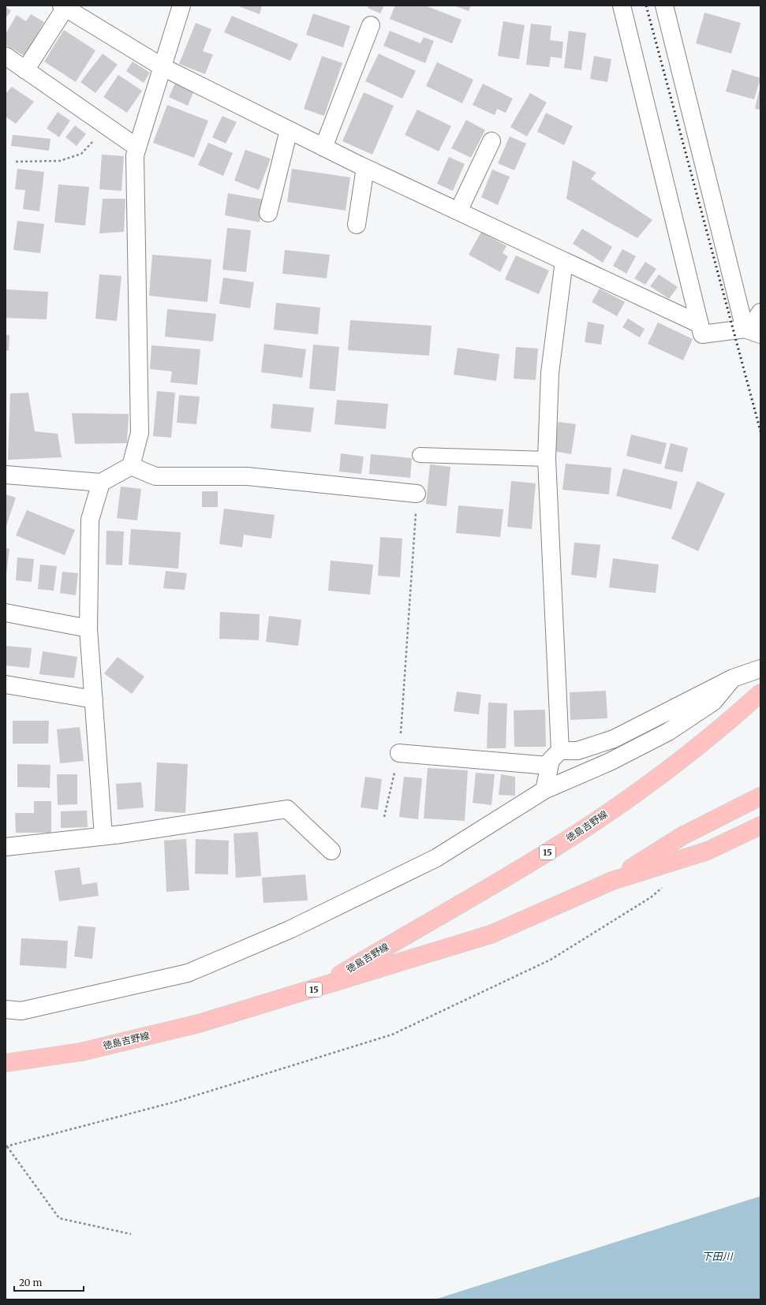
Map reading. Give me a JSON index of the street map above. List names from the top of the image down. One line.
{"streets":{"main road":["徳島吉野線","15"]},"water":["下田川"],"scale_bar":"20 m"}
